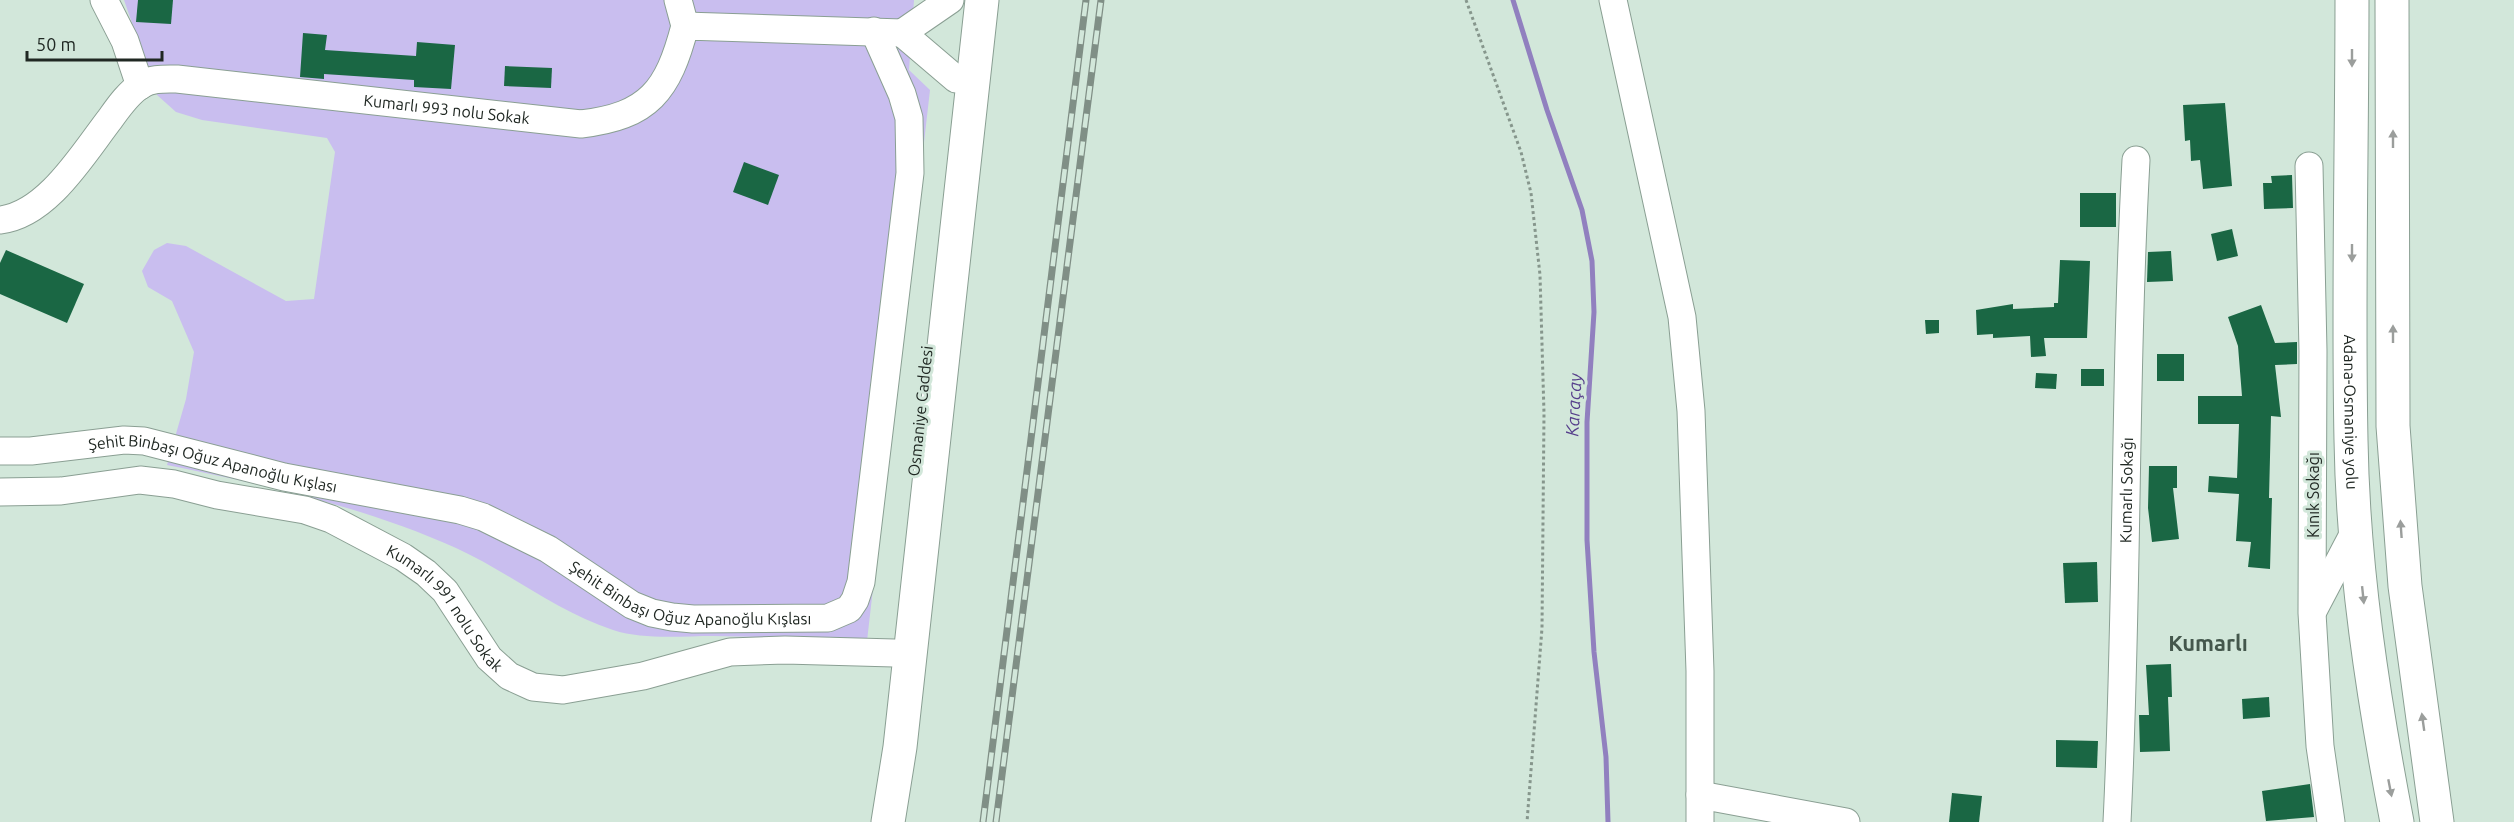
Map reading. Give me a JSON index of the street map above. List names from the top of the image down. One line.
{"streets":{"highway":["Osmaniye Caddesi","Adana-Osmaniye yolu"],"street":["Kumarlı 993 nolu Sokak","Şehit Binbaşı Oğuz Apanoğlu Kışlası","Kumarlı Sokağı","Kınık Sokağı","Kumarlı 991 nolu Sokak"]},"crossings":[["Osmaniye Caddesi","Kumarlı 991 nolu Sokak"]],"districts":["Kumarlı"],"water":["Karaçay"],"scale_bar":"50 m"}
